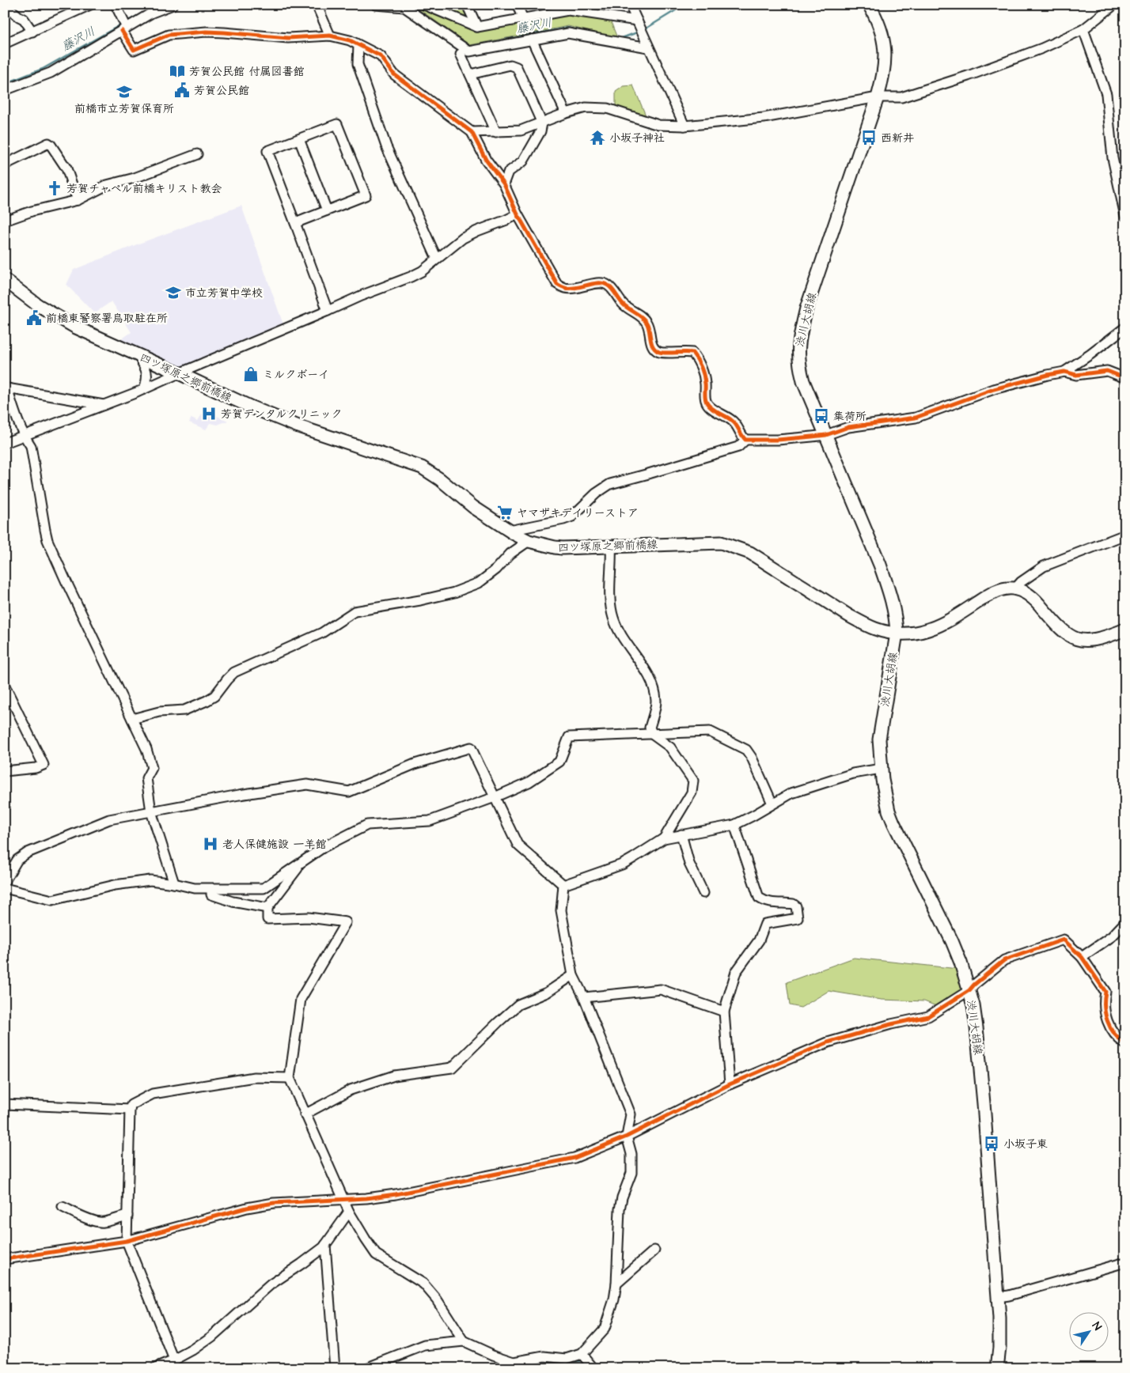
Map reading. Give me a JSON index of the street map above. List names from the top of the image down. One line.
{"streets":{"main road":["渋川大胡線","四ツ塚原之郷前橋線"]},"crossings":[["渋川大胡線","四ツ塚原之郷前橋線"]],"water":["藤沢川"],"places":{"library":["芳賀公民館 付属図書館"],"public building":["芳賀公民館","前橋東警察署鳥取駐在所"],"school or university":["前橋市立芳賀保育所","市立芳賀中学校"],"temple":["小坂子神社"],"bus stop":["西新井","集荷所","小坂子東"],"church":["芳賀チャペル前橋キリスト教会"],"shop":["ミルクボーイ"],"hospital":["芳賀デンタルクリニック","老人保健施設 一羊館"],"supermarket":["ヤマザキデイリーストア"]},"north":"top right"}
